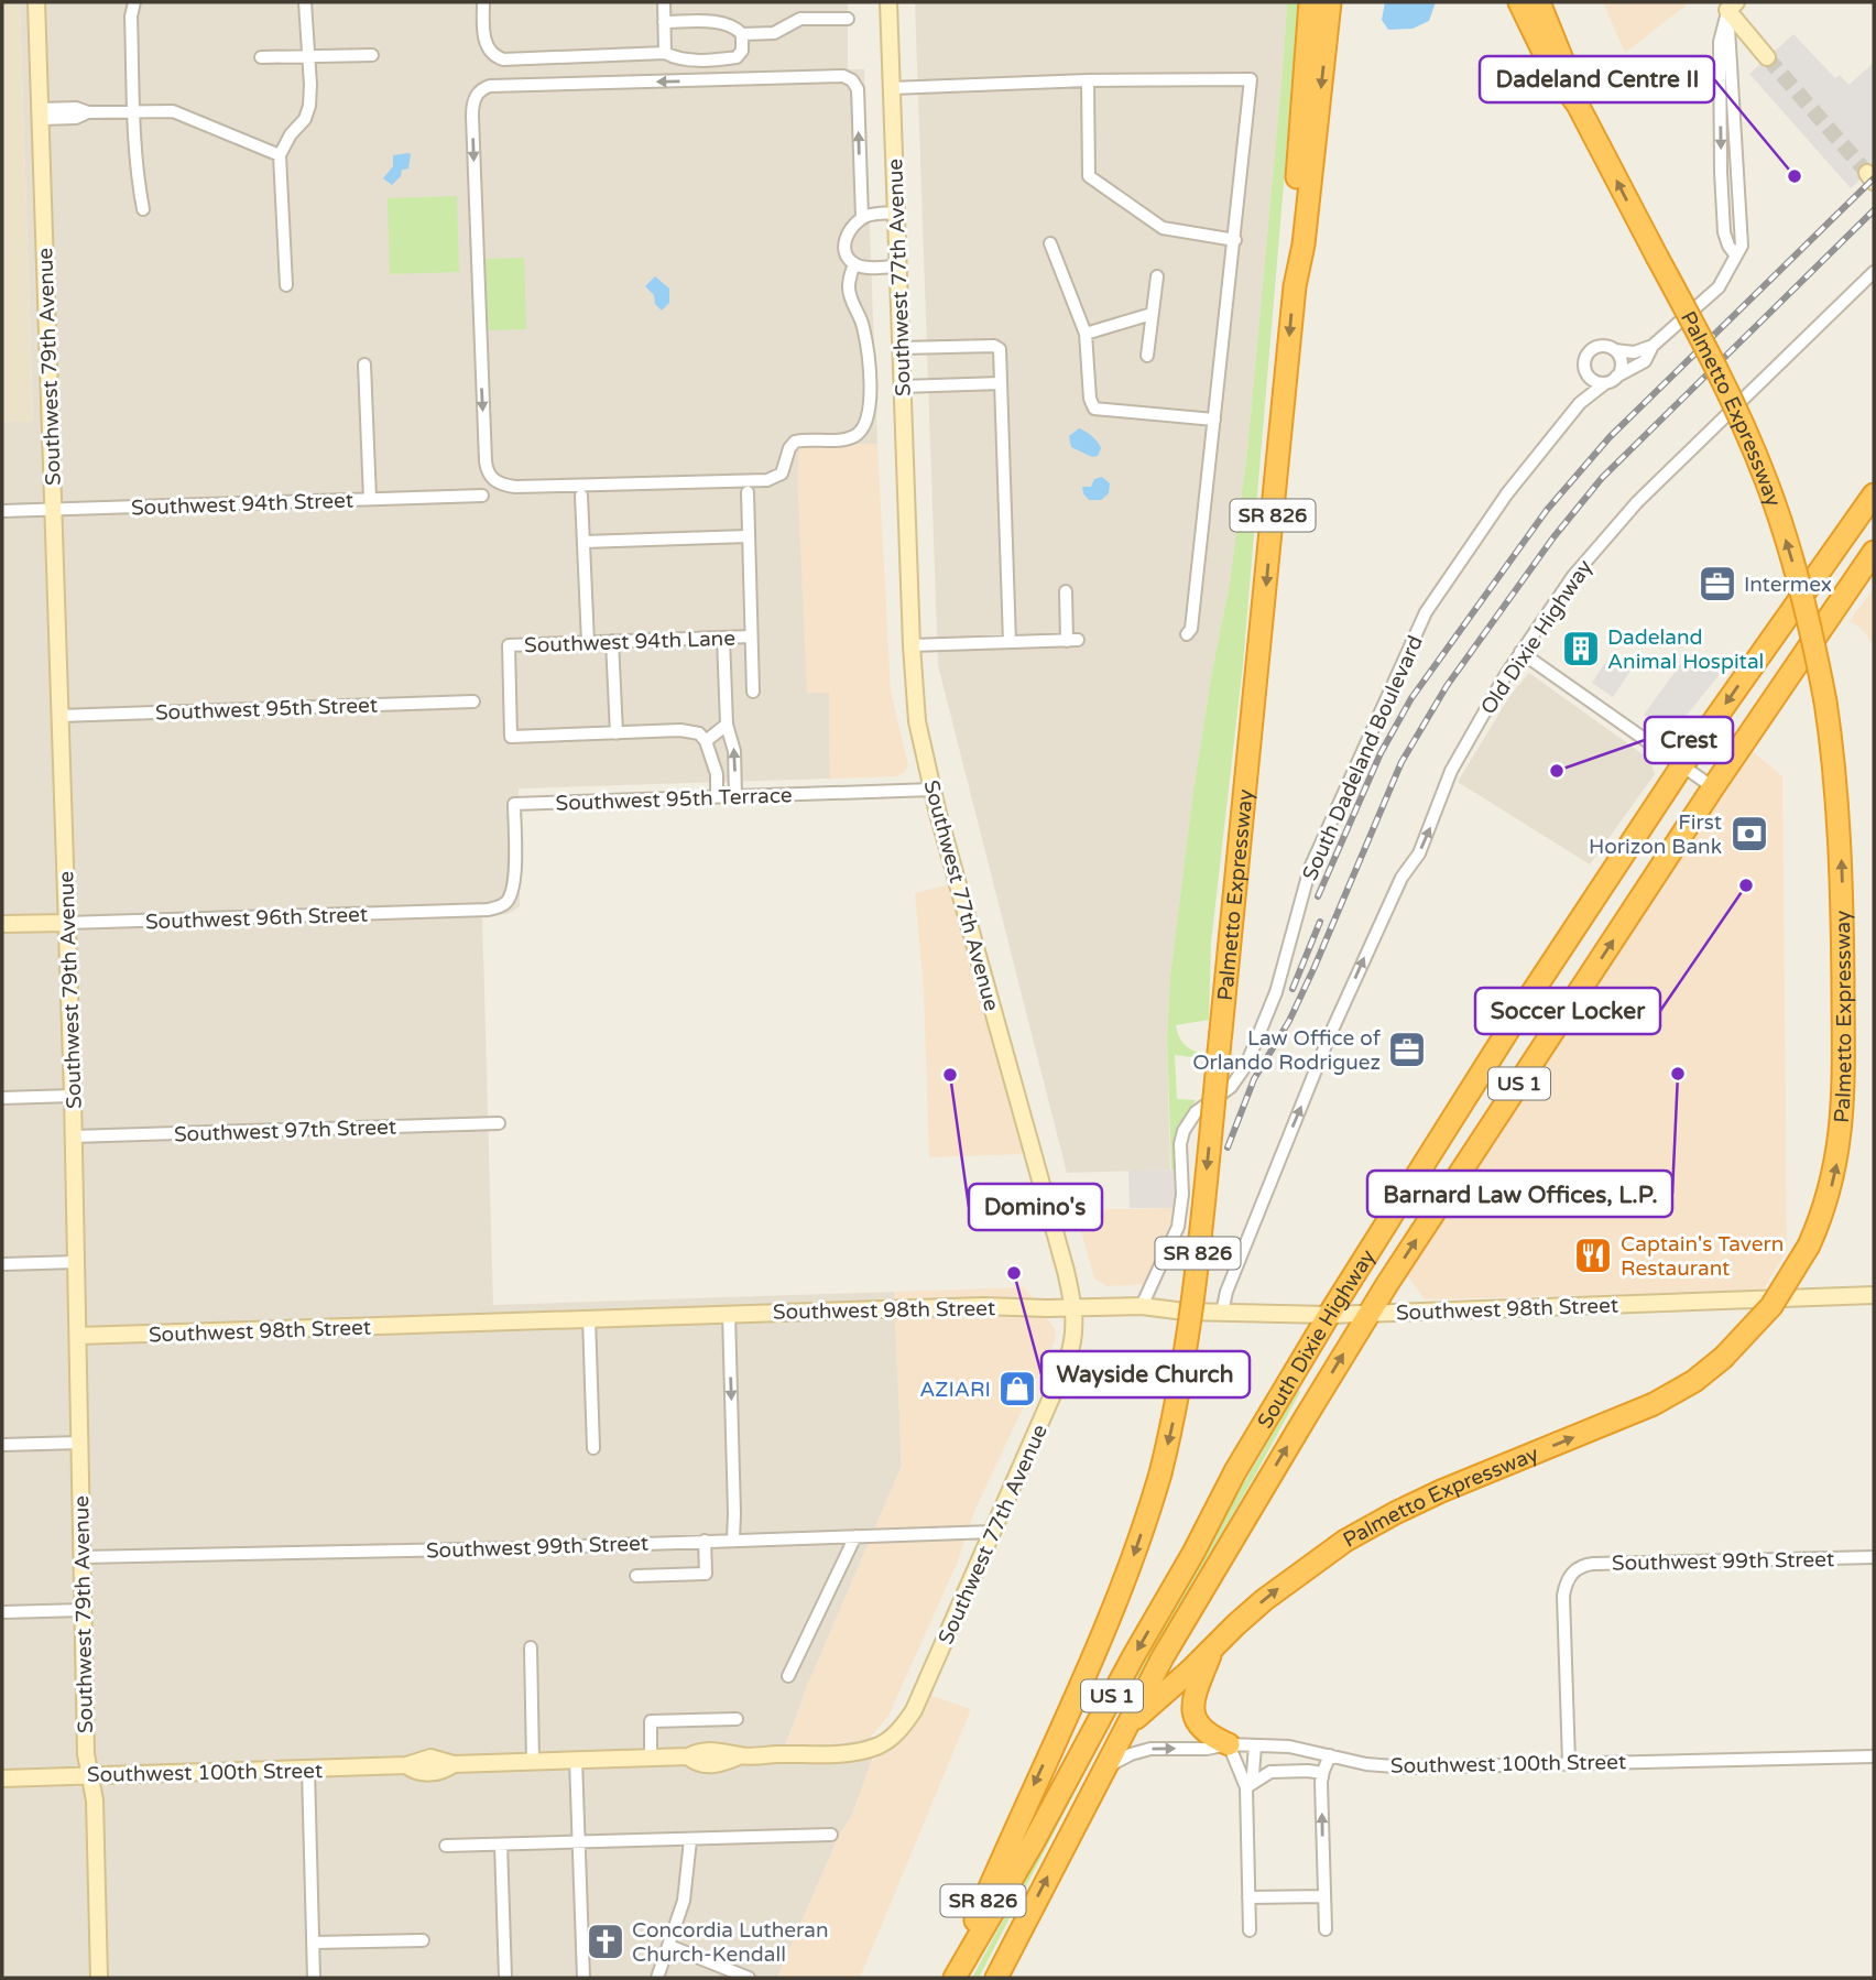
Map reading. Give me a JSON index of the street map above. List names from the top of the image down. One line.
{"streets":{"highway":["Palmetto Expressway","SR 826","US 1","South Dixie Highway"],"street":["Southwest 77th Avenue","Southwest 79th Avenue","Southwest 94th Street","Old Dixie Highway","Southwest 94th Lane","Southwest 95th Street","South Dadeland Boulevard","Southwest 95th Terrace","Southwest 96th Street","Southwest 97th Street","Southwest 98th Street","Southwest 99th Street","Southwest 100th Street"]},"crossings":[["Southwest 77th Avenue","Southwest 95th Terrace"],["Southwest 77th Avenue","Southwest 98th Street"],["Southwest 77th Avenue","Southwest 99th Street"],["Southwest 77th Avenue","Southwest 100th Street"],["Southwest 79th Avenue","Southwest 94th Street"],["Southwest 79th Avenue","Southwest 95th Street"],["Southwest 79th Avenue","Southwest 96th Street"],["Southwest 79th Avenue","Southwest 97th Street"],["Southwest 79th Avenue","Southwest 98th Street"],["Southwest 79th Avenue","Southwest 99th Street"],["Southwest 79th Avenue","Southwest 100th Street"],["Palmetto Expressway","South Dixie Highway"],["Old Dixie Highway","Southwest 98th Street"],["South Dadeland Boulevard","Southwest 98th Street"],["Southwest 95th Terrace","Southwest 96th Street"],["Southwest 98th Street","South Dixie Highway"],["South Dixie Highway","Southwest 100th Street"],["Southwest 99th Street","Southwest 100th Street"]],"one_way":["Old Dixie Highway"],"places":{"other":["Dadeland Centre II","Crest","Soccer Locker","Barnard Law Offices, L.P.","Domino's","Wayside Church"],"office":["Intermex","Law Office of Orlando Rodriguez"],"building":["Dadeland Animal Hospital"],"bank":["First Horizon Bank"],"restaurant":["Captain's Tavern Restaurant"],"shop":["AZIARI"],"church":["Concordia Lutheran Church-Kendall"]}}
